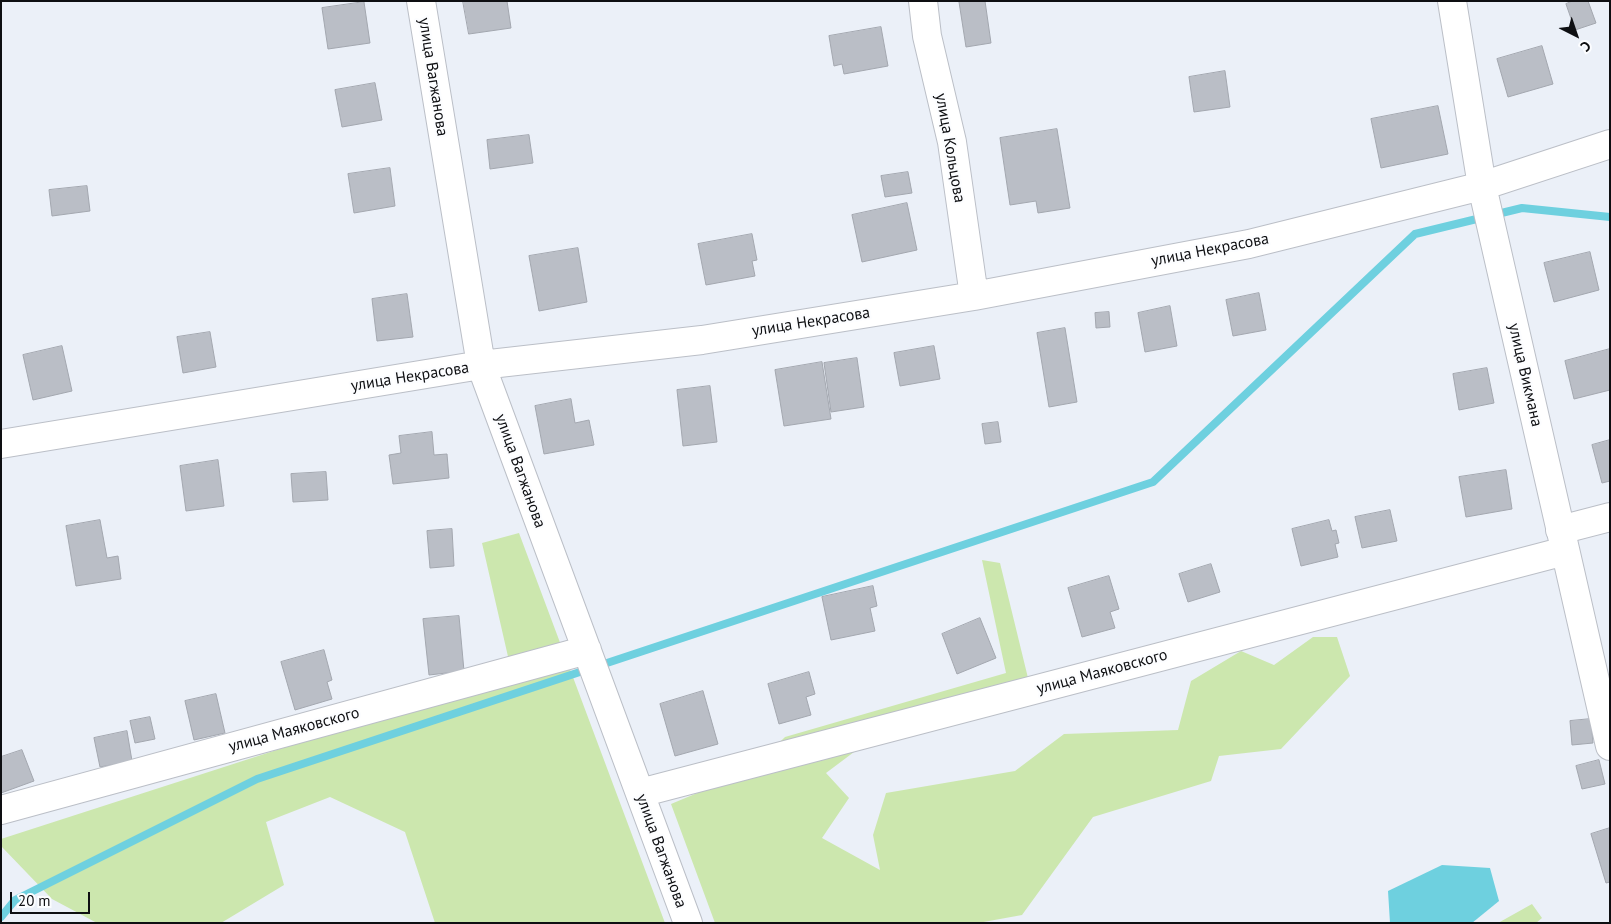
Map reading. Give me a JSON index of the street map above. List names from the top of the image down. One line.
{"streets":{"street":["улица Вагжанова","улица Кольцова","улица Некрасова","улица Викмана","улица Маяковского"]},"crossings":[["улица Вагжанова","улица Некрасова"],["улица Вагжанова","улица Маяковского"],["улица Кольцова","улица Некрасова"],["улица Некрасова","улица Викмана"],["улица Викмана","улица Маяковского"]],"scale_bar":"20 m","north":"bottom right"}
